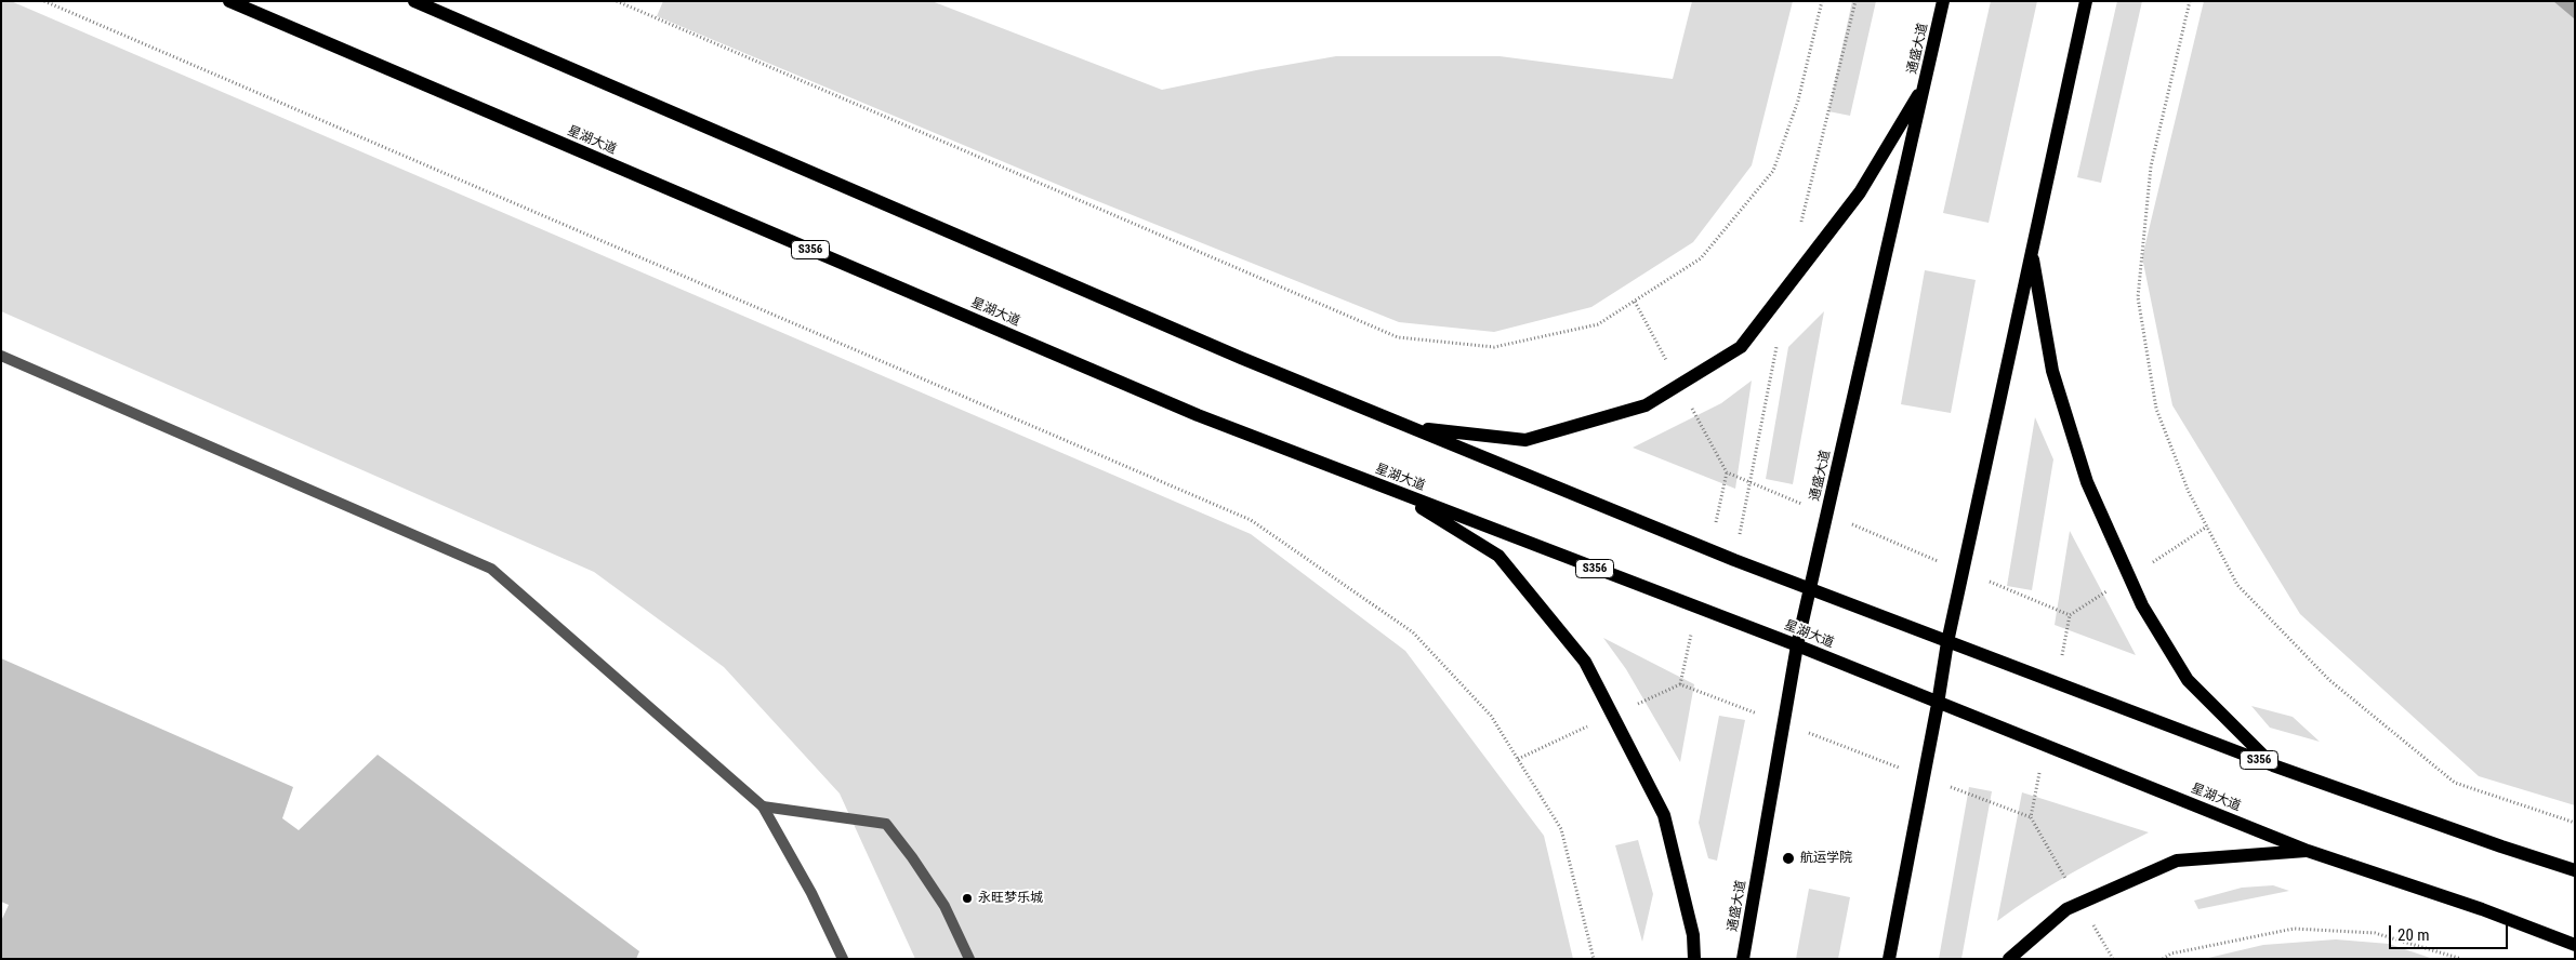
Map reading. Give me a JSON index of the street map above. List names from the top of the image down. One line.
{"streets":{"main road":["通盛大道","星湖大道","S356"]},"crossings":[["通盛大道","星湖大道"],["通盛大道","S356"]],"places":["航运学院","永旺梦乐城"],"scale_bar":"20 m"}
